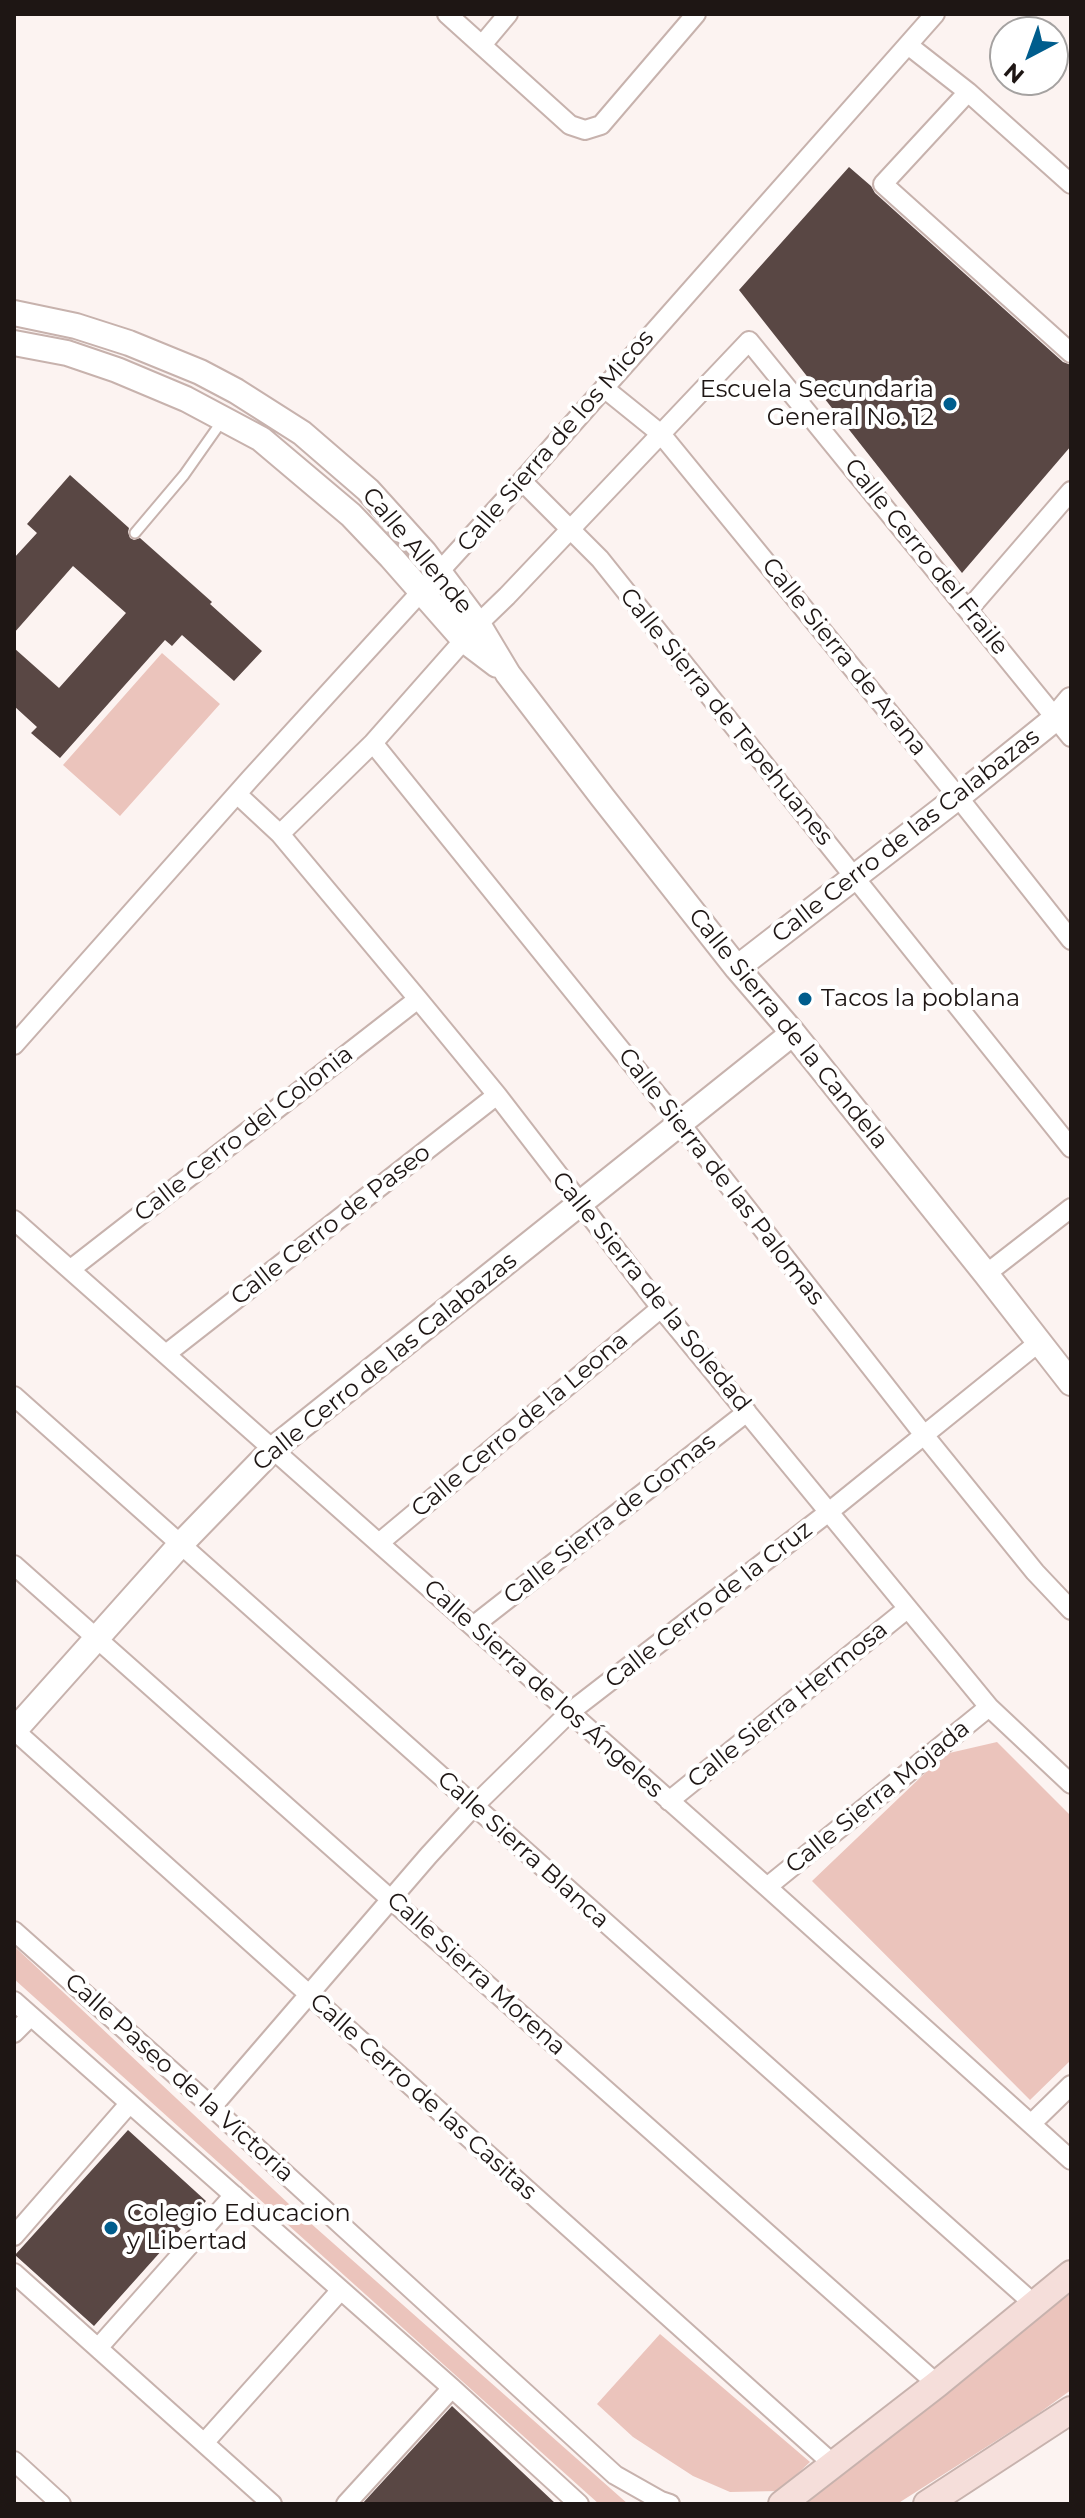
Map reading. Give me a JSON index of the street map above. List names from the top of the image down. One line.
{"streets":{"street":["Calle Sierra de los Micos","Calle Allende","Calle Cerro del Fraile","Calle Sierra de Arana","Calle Sierra de Tepehuanes","Calle Cerro de las Calabazas","Calle Sierra de la Candela","Calle Cerro del Colonia","Calle Sierra de las Palomas","Calle Cerro de Paseo","Calle Sierra de la Soledad","Calle Cerro de la Leona","Calle Sierra de Gomas","Calle Cerro de la Cruz","Calle Sierra de los Ángeles","Calle Sierra Hermosa","Calle Sierra Mojada","Calle Sierra Blanca","Calle Sierra Morena","Calle Paseo de la Victoria","Calle Cerro de las Casitas"]},"crossings":[["Calle Sierra de los Micos","Calle Allende"],["Calle Sierra de los Micos","Calle Sierra de Arana"],["Calle Sierra de los Micos","Calle Sierra de Tepehuanes"],["Calle Sierra de los Micos","Calle Sierra de la Soledad"],["Calle Allende","Calle Sierra de la Candela"],["Calle Cerro del Fraile","Calle Sierra de Arana"],["Calle Cerro del Fraile","Calle Cerro de las Calabazas"],["Calle Sierra de Arana","Calle Cerro de las Calabazas"],["Calle Sierra de Tepehuanes","Calle Cerro de las Calabazas"],["Calle Cerro de las Calabazas","Calle Sierra de la Candela"],["Calle Cerro de las Calabazas","Calle Sierra de las Palomas"],["Calle Cerro de las Calabazas","Calle Sierra de la Soledad"],["Calle Cerro de las Calabazas","Calle Sierra de los Ángeles"],["Calle Cerro de las Calabazas","Calle Sierra Blanca"],["Calle Cerro de las Calabazas","Calle Sierra Morena"],["Calle Cerro de las Calabazas","Calle Cerro de las Casitas"],["Calle Sierra de la Candela","Calle Cerro de la Cruz"],["Calle Cerro del Colonia","Calle Sierra de la Soledad"],["Calle Cerro del Colonia","Calle Sierra de los Ángeles"],["Calle Sierra de las Palomas","Calle Cerro de la Cruz"],["Calle Cerro de Paseo","Calle Sierra de la Soledad"],["Calle Cerro de Paseo","Calle Sierra de los Ángeles"],["Calle Sierra de la Soledad","Calle Cerro de la Leona"],["Calle Sierra de la Soledad","Calle Sierra de Gomas"],["Calle Sierra de la Soledad","Calle Cerro de la Cruz"],["Calle Sierra de la Soledad","Calle Sierra Hermosa"],["Calle Sierra de la Soledad","Calle Sierra Mojada"],["Calle Cerro de la Leona","Calle Sierra de los Ángeles"],["Calle Sierra de Gomas","Calle Sierra de los Ángeles"],["Calle Cerro de la Cruz","Calle Sierra de los Ángeles"],["Calle Cerro de la Cruz","Calle Sierra Blanca"],["Calle Cerro de la Cruz","Calle Sierra Morena"],["Calle Cerro de la Cruz","Calle Paseo de la Victoria"],["Calle Cerro de la Cruz","Calle Cerro de las Casitas"],["Calle Sierra de los Ángeles","Calle Sierra Hermosa"],["Calle Sierra de los Ángeles","Calle Sierra Mojada"]],"places":["Escuela Secundaria General No. 12","Tacos la poblana","Colegio Educacion y Libertad"],"north":"bottom left"}
